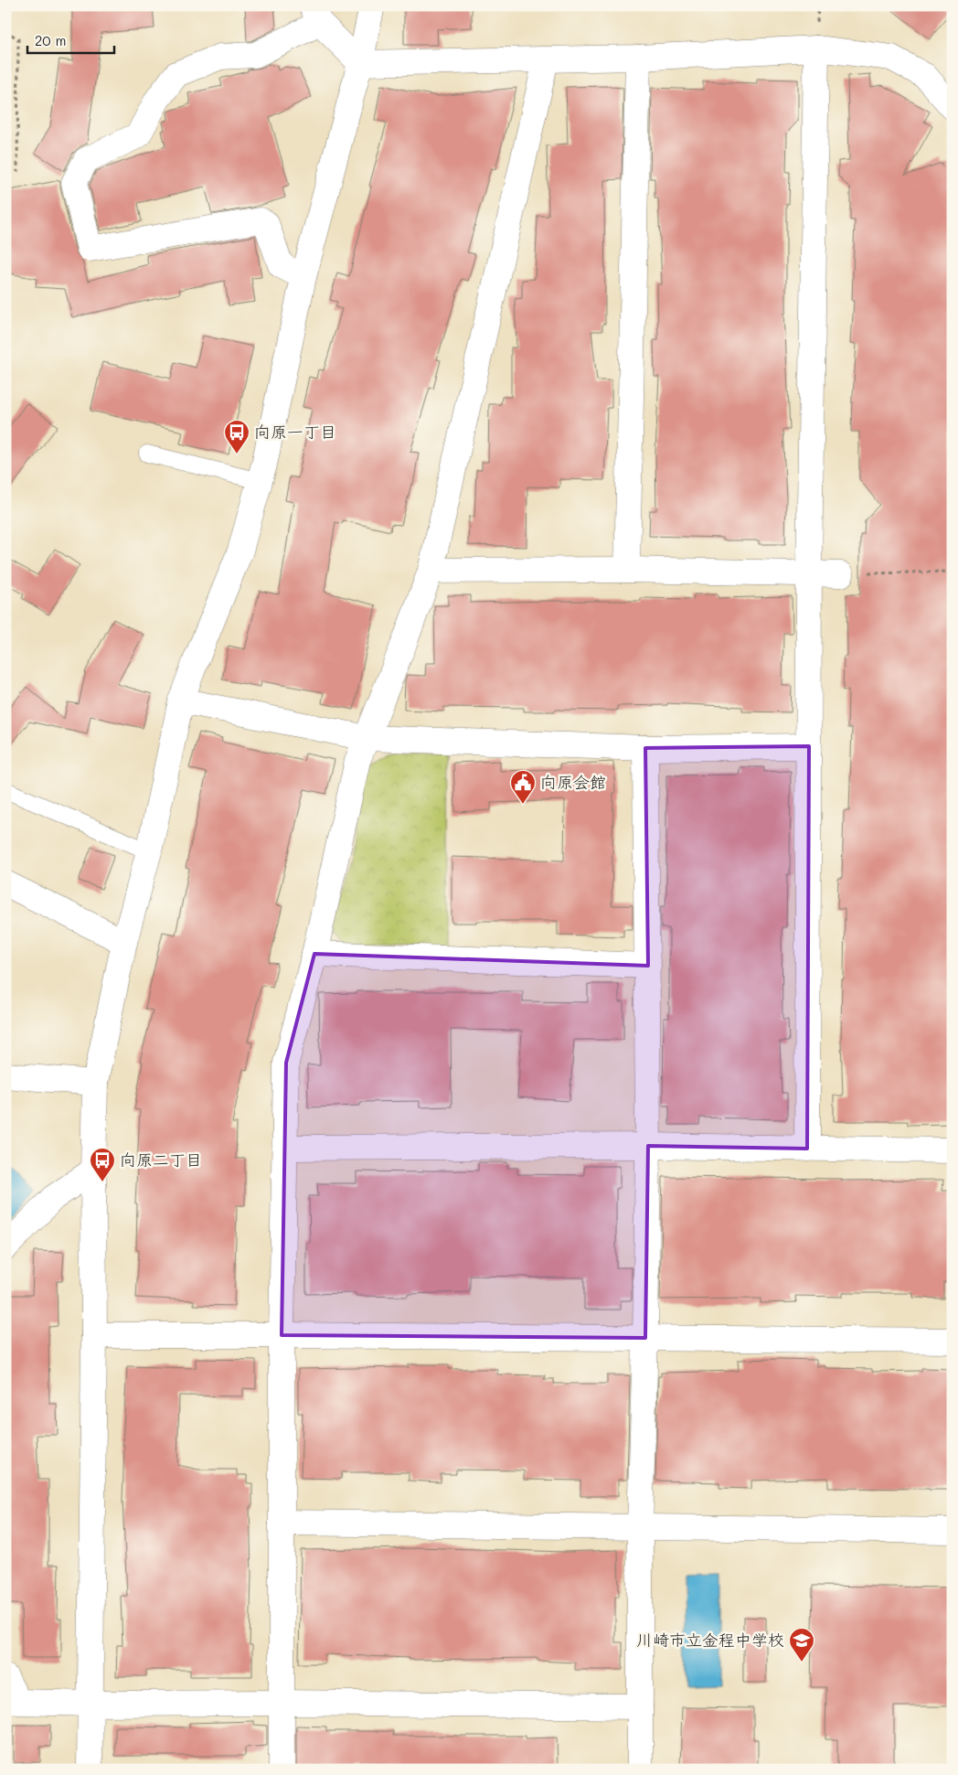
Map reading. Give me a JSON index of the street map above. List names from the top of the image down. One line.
{"places":{"bus stop":["向原一丁目","向原二丁目"],"public building":["向原会館"],"school or university":["川崎市立金程中学校"]},"scale_bar":"20 m"}
